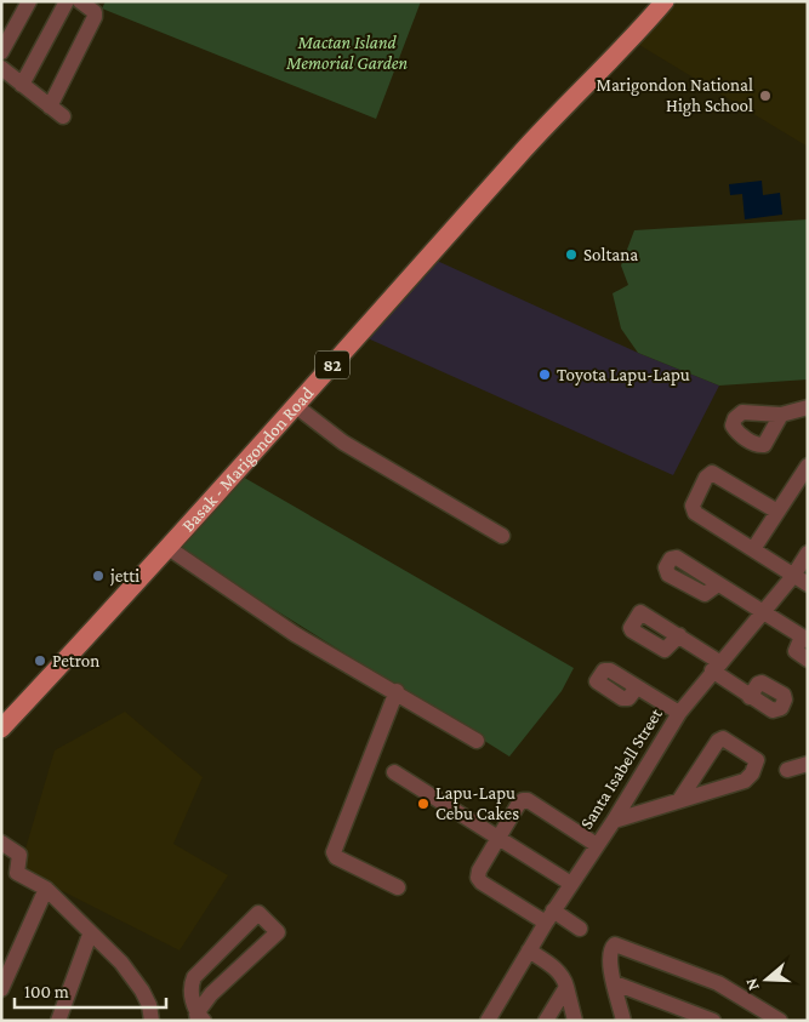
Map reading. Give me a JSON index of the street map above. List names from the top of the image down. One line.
{"streets":{"main road":["82","Basak - Marigondon Road"],"street":["Santa Isabell Street"]},"parks":["Mactan Island Memorial Garden"],"places":["Marigondon National High School","Soltana","Toyota Lapu-Lapu","jetti","Petron","Lapu-Lapu Cebu Cakes"],"scale_bar":"100 m","north":"left"}
